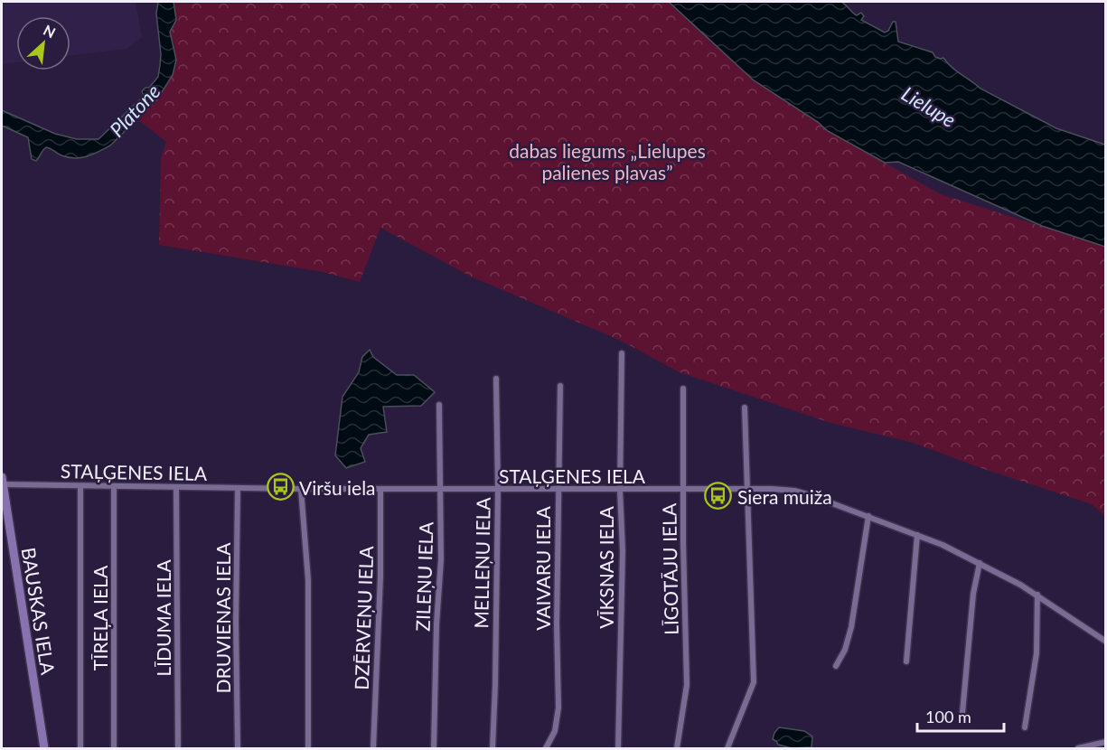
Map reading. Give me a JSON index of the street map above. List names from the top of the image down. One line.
{"streets":{"street":["STAĻĢENES IELA","MELLEŅU IELA","VĪKSNAS IELA","VAIVARU IELA","LĪGOTĀJU IELA","ZILEŅU IELA","BAUSKAS IELA","TĪREĻA IELA","LĪDUMA IELA","DRUVIENAS IELA","DZĒRVEŅU IELA"]},"crossings":[["STAĻĢENES IELA","MELLEŅU IELA"],["STAĻĢENES IELA","VĪKSNAS IELA"],["STAĻĢENES IELA","VAIVARU IELA"],["STAĻĢENES IELA","LĪGOTĀJU IELA"],["STAĻĢENES IELA","ZILEŅU IELA"],["STAĻĢENES IELA","BAUSKAS IELA"],["STAĻĢENES IELA","TĪREĻA IELA"],["STAĻĢENES IELA","LĪDUMA IELA"],["STAĻĢENES IELA","DRUVIENAS IELA"],["STAĻĢENES IELA","DZĒRVEŅU IELA"]],"water":["Lielupe","Platone"],"parks":["dabas liegums „Lielupes palienes pļavas”"],"places":{"bus stop":["Viršu iela","Siera muiža"]},"scale_bar":"100 m","north":"top right"}
